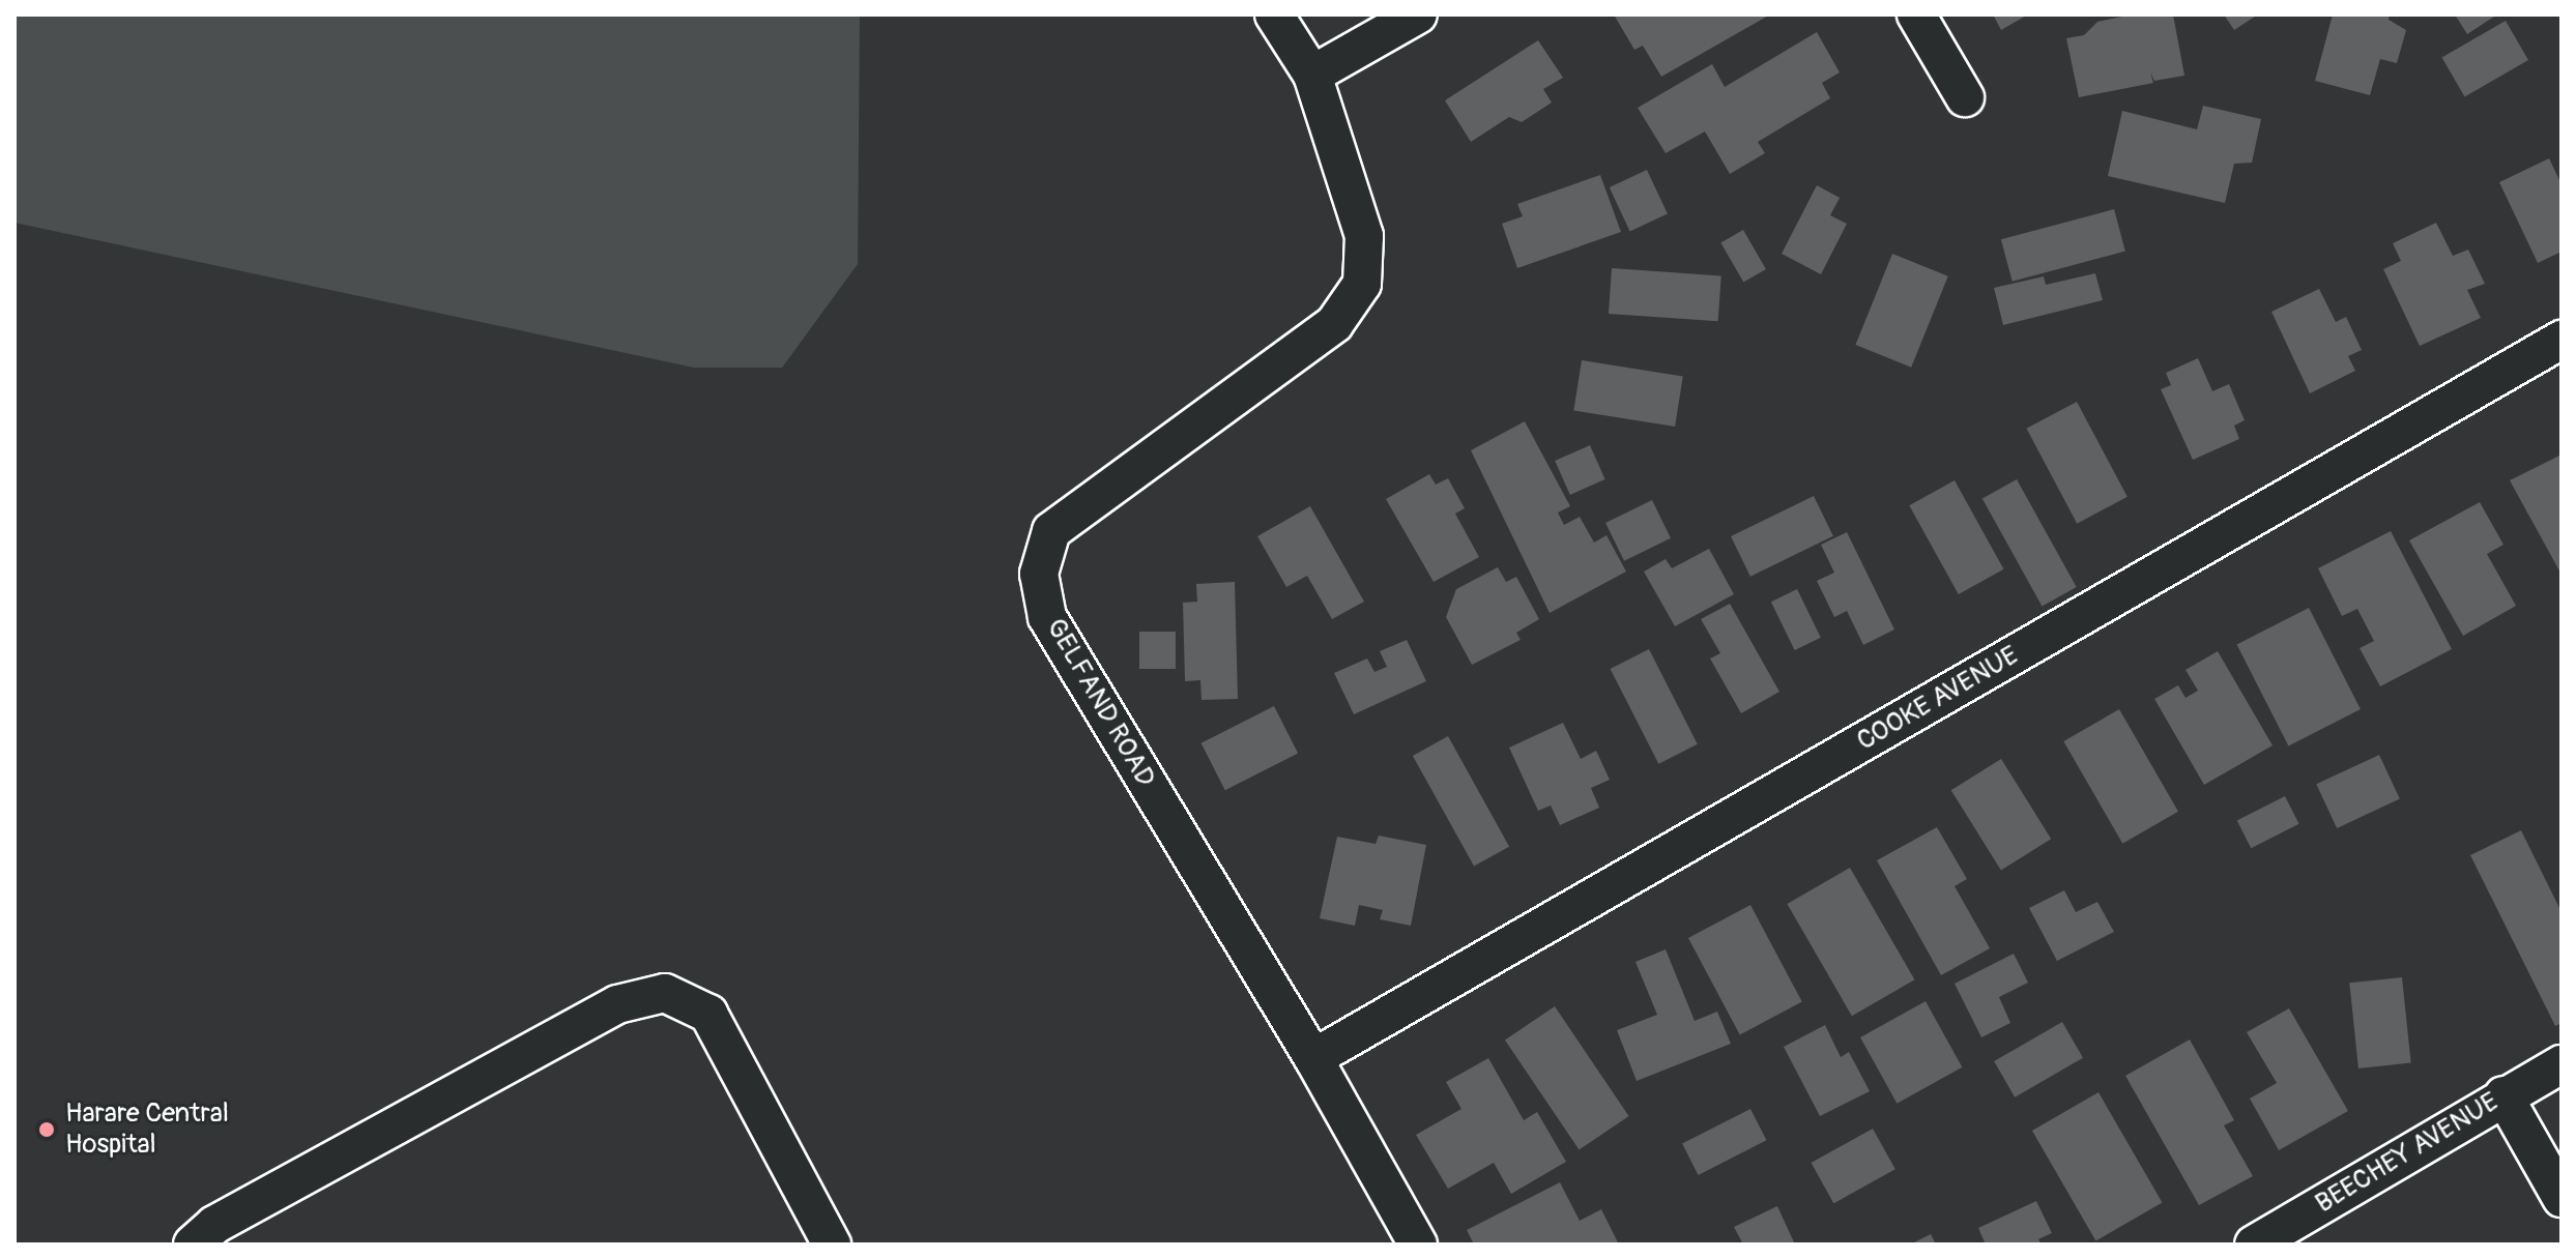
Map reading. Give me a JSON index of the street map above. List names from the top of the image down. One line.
{"streets":{"street":["COOKE AVENUE","GELFAND ROAD","BEECHEY AVENUE"]},"crossings":[["COOKE AVENUE","GELFAND ROAD"]],"places":["Harare Central Hospital"]}
